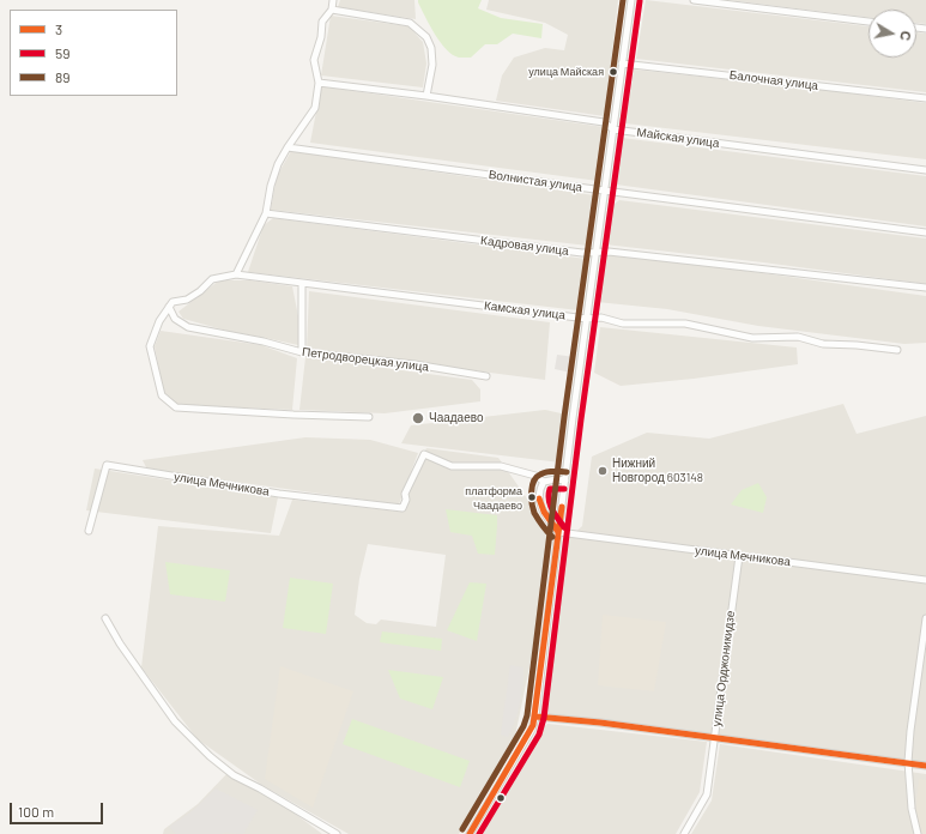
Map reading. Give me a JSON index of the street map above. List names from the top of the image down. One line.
{"streets":{"street":["Балочная улица","Майская улица","Волнистая улица","Кадровая улица","Камская улица","Петродворецкая улица","улица Мечникова","улица Орджоникидзе"]},"crossings":[["Камская улица","Петродворецкая улица"],["улица Мечникова","улица Орджоникидзе"]],"places":["улица Майская","Чаадаево","Нижний Новгород 603148","платформа Чаадаево"],"lines":["transit line 89","transit line 59","transit line 3"],"legend":["3","59","89"],"scale_bar":"100 m","north":"right"}
